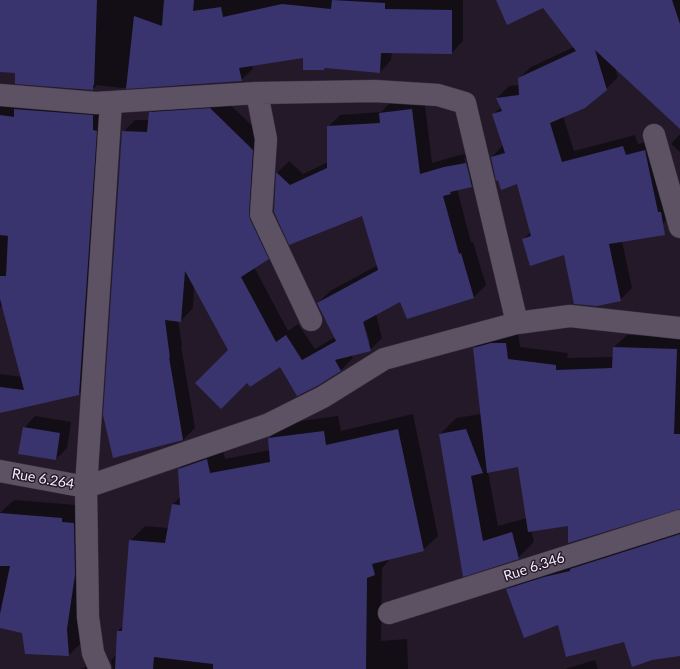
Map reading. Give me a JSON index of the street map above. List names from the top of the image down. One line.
{"streets":{"street":["Rue 6.264","Rue 6.346"]}}
